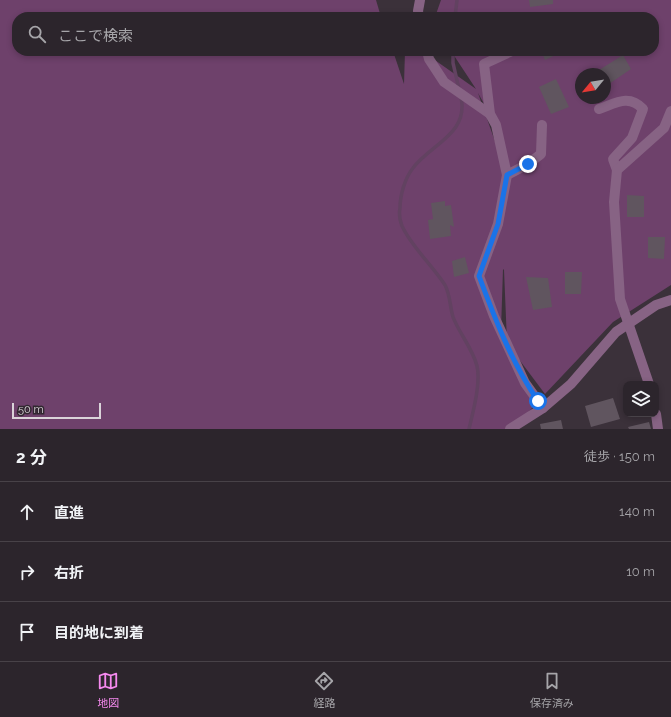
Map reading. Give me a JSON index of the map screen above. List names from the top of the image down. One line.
{"scale_bar":"50 m","north":"bottom left","page":{"search":"ここで検索","scale":"50 m","heading":["2 分","徒歩 · 150 m"],"list":[["直進","140 m"],["右折","10 m"],"目的地に到着"],"nav":["地図","経路","保存済み"]}}
